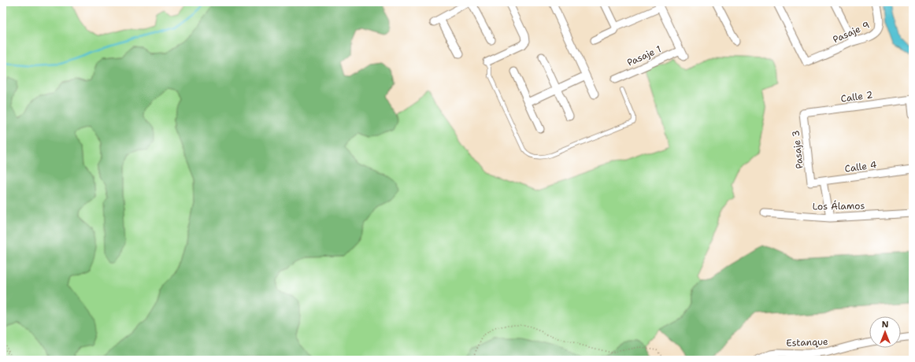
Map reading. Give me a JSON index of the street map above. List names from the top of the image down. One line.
{"streets":{"street":["Pasaje 9","Pasaje 1","Calle 2","Pasaje 3","Calle 4","Los Álamos","Estanque"]},"crossings":[["Calle 2","Pasaje 3"],["Pasaje 3","Calle 4"]],"north":"top"}
